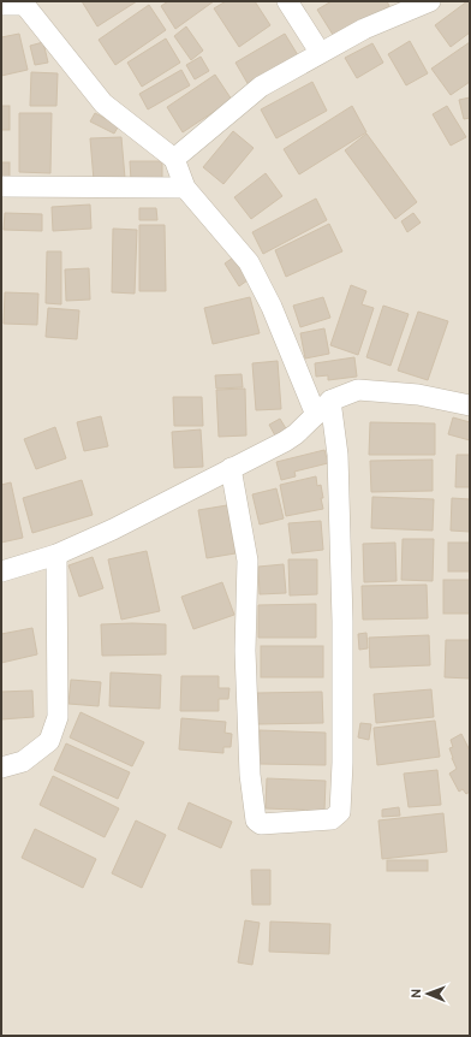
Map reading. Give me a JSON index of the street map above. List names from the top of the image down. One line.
{"north":"left"}
